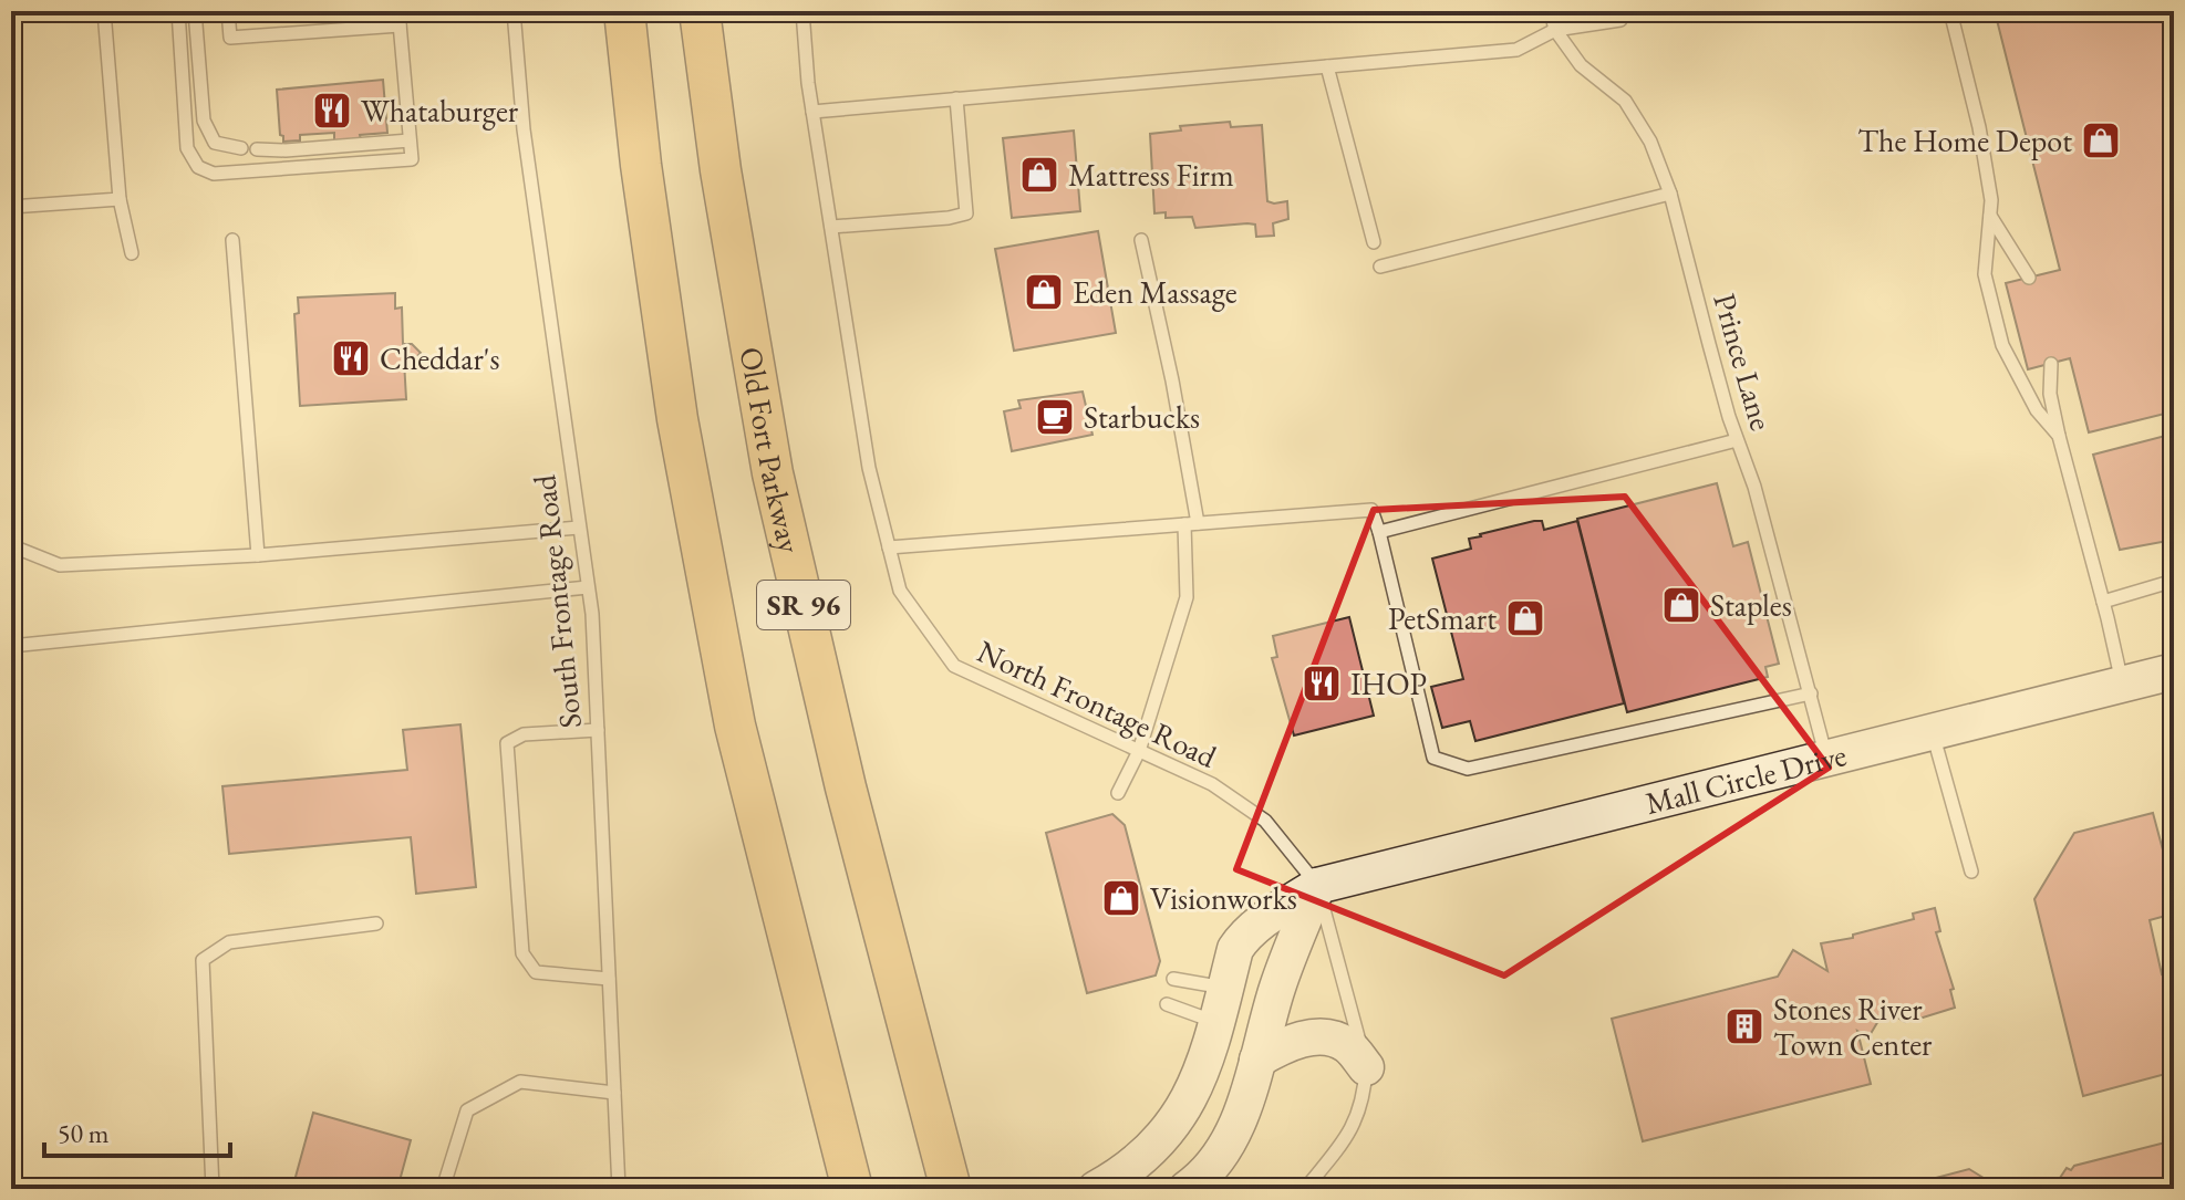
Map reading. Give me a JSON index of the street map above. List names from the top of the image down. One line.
{"streets":{"main road":["Old Fort Parkway","SR 96"],"street":["Mall Circle Drive"],"lane":["Prince Lane","South Frontage Road","North Frontage Road"]},"crossings":[["Prince Lane","Mall Circle Drive"],["North Frontage Road","Mall Circle Drive"]],"places":{"restaurant":["Whataburger","Cheddar's","IHOP"],"shop":["The Home Depot","Mattress Firm","Eden Massage","Staples","PetSmart","Visionworks"],"cafe":["Starbucks"],"building":["Stones River Town Center"]},"scale_bar":"50 m"}
